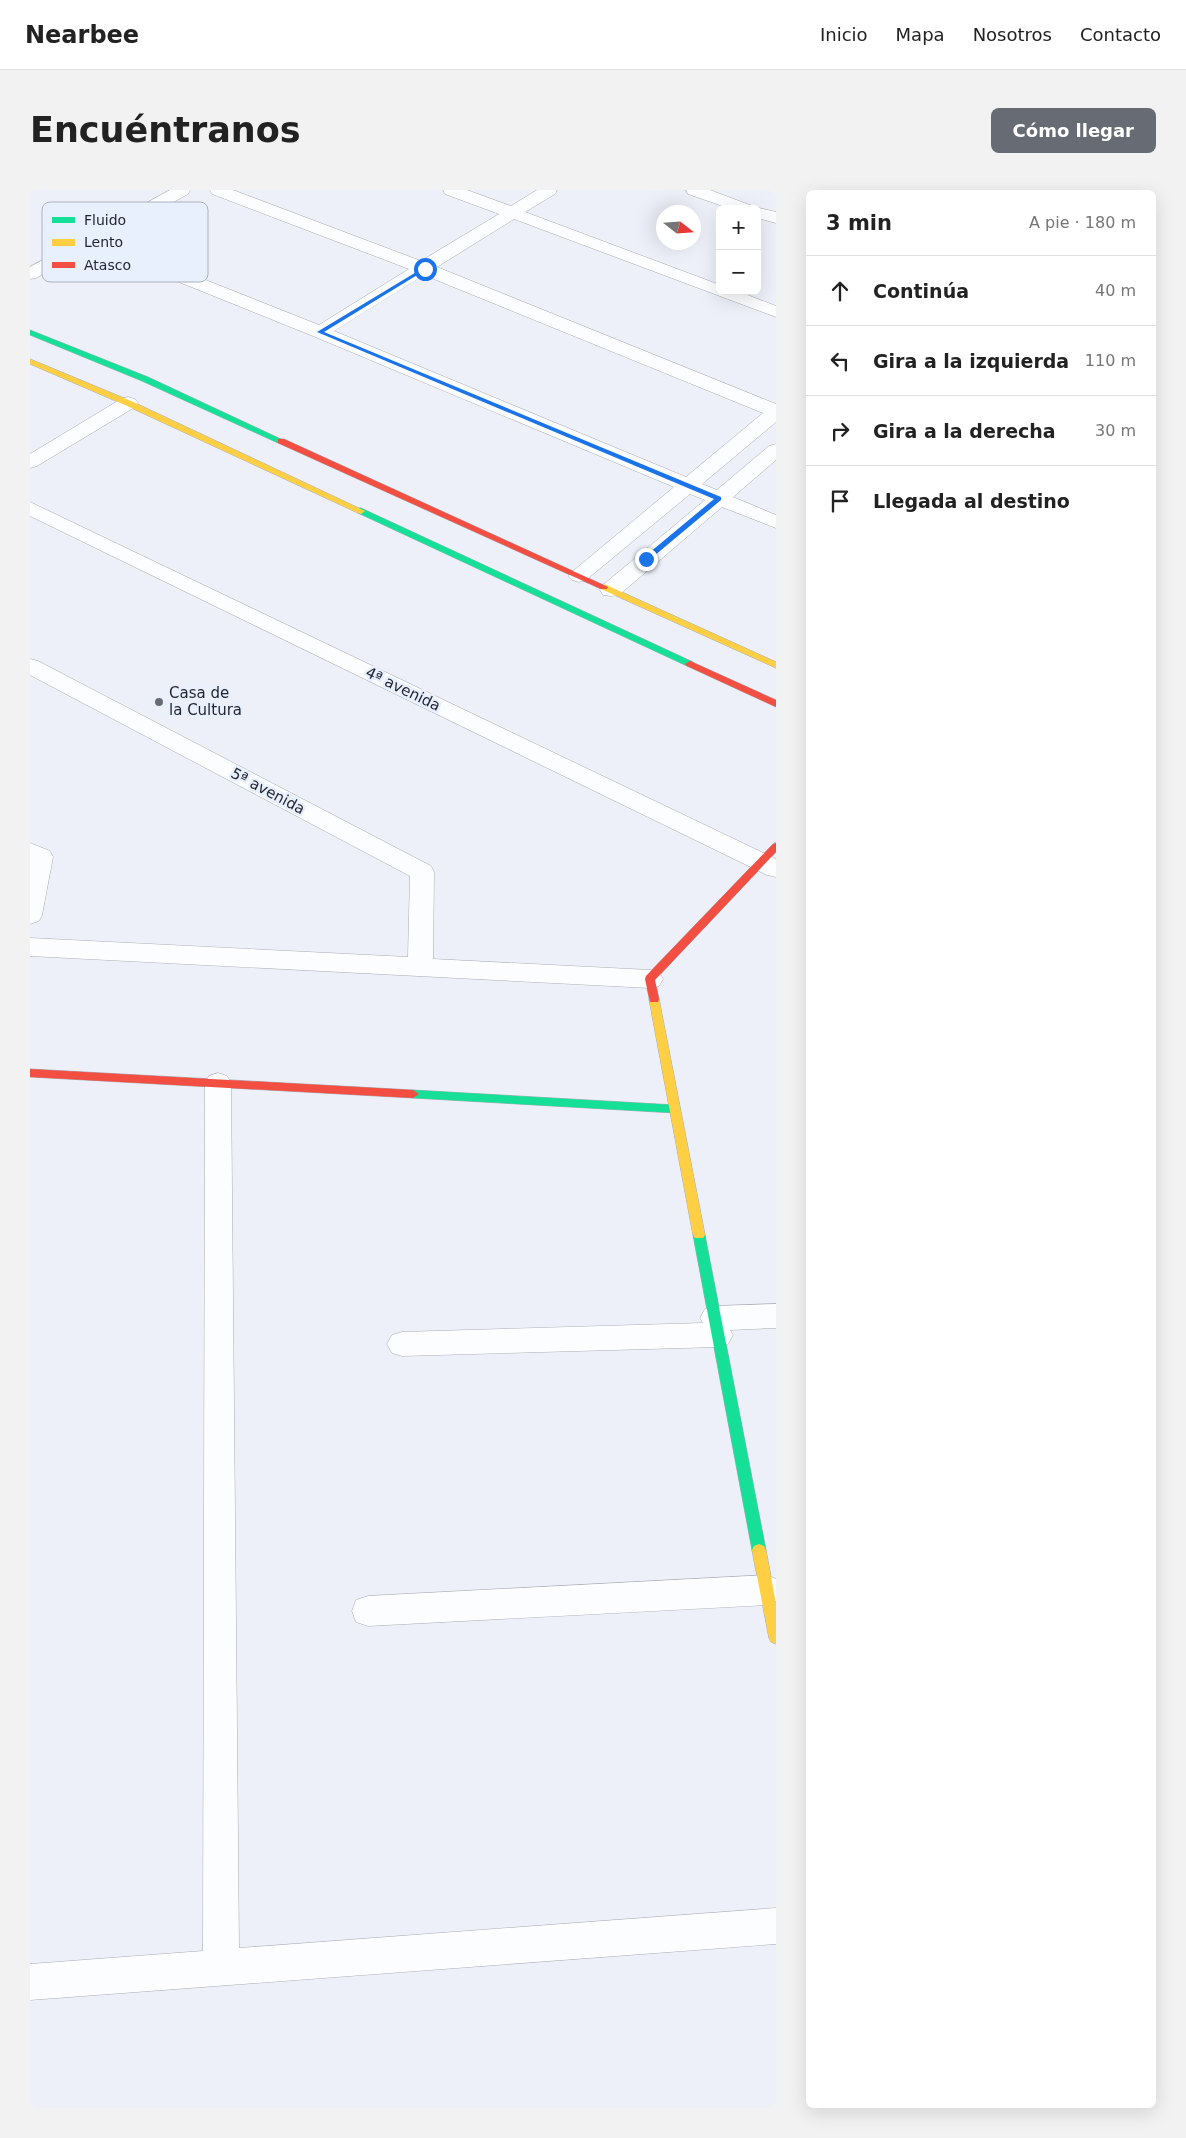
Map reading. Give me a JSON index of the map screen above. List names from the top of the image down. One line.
{"streets":{"street":["4ª avenida","5ª avenida"]},"places":["Casa de la Cultura"],"legend":["Fluido","Lento","Atasco"],"north":"right","page":{"header":"Nearbee","nav":["Inicio","Mapa","Nosotros","Contacto"],"buttons":"Cómo llegar","title":"Encuéntranos","heading":["3 min","A pie · 180 m"],"map_buttons":["+","−"],"list":[["Continúa","40 m"],["Gira a la izquierda","110 m"],["Gira a la derecha","30 m"],"Llegada al destino"]}}
